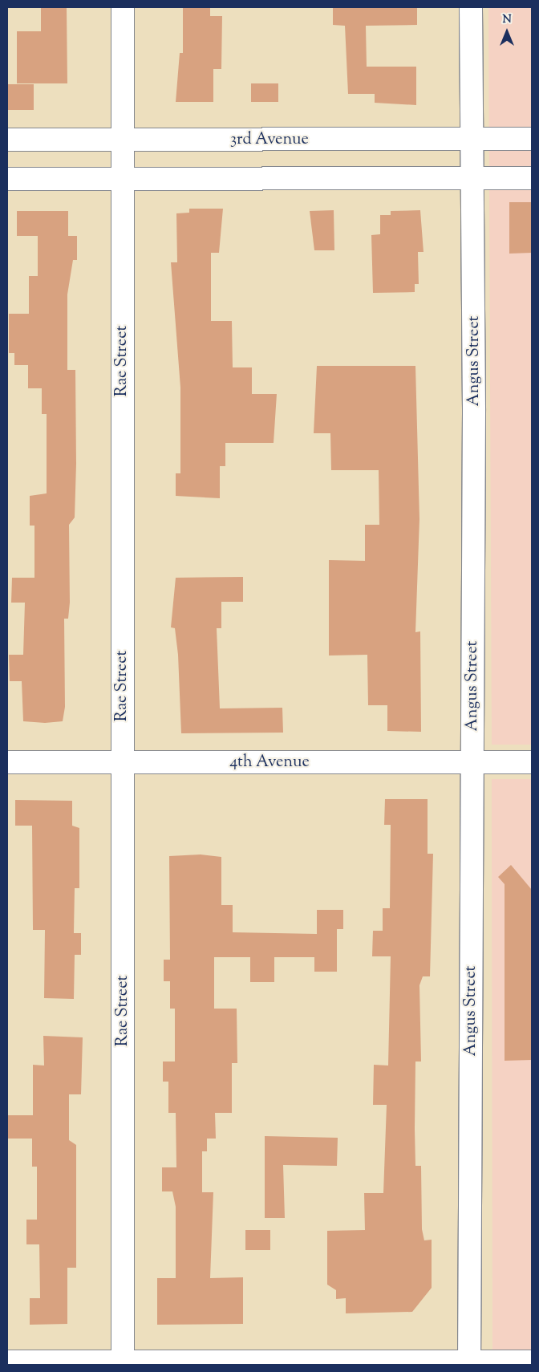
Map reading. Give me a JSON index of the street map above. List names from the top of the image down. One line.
{"streets":{"street":["3rd Avenue","Rae Street","Angus Street","4th Avenue"]},"crossings":[["3rd Avenue","Rae Street"],["3rd Avenue","Angus Street"],["Rae Street","4th Avenue"],["Angus Street","4th Avenue"]],"north":"top"}
